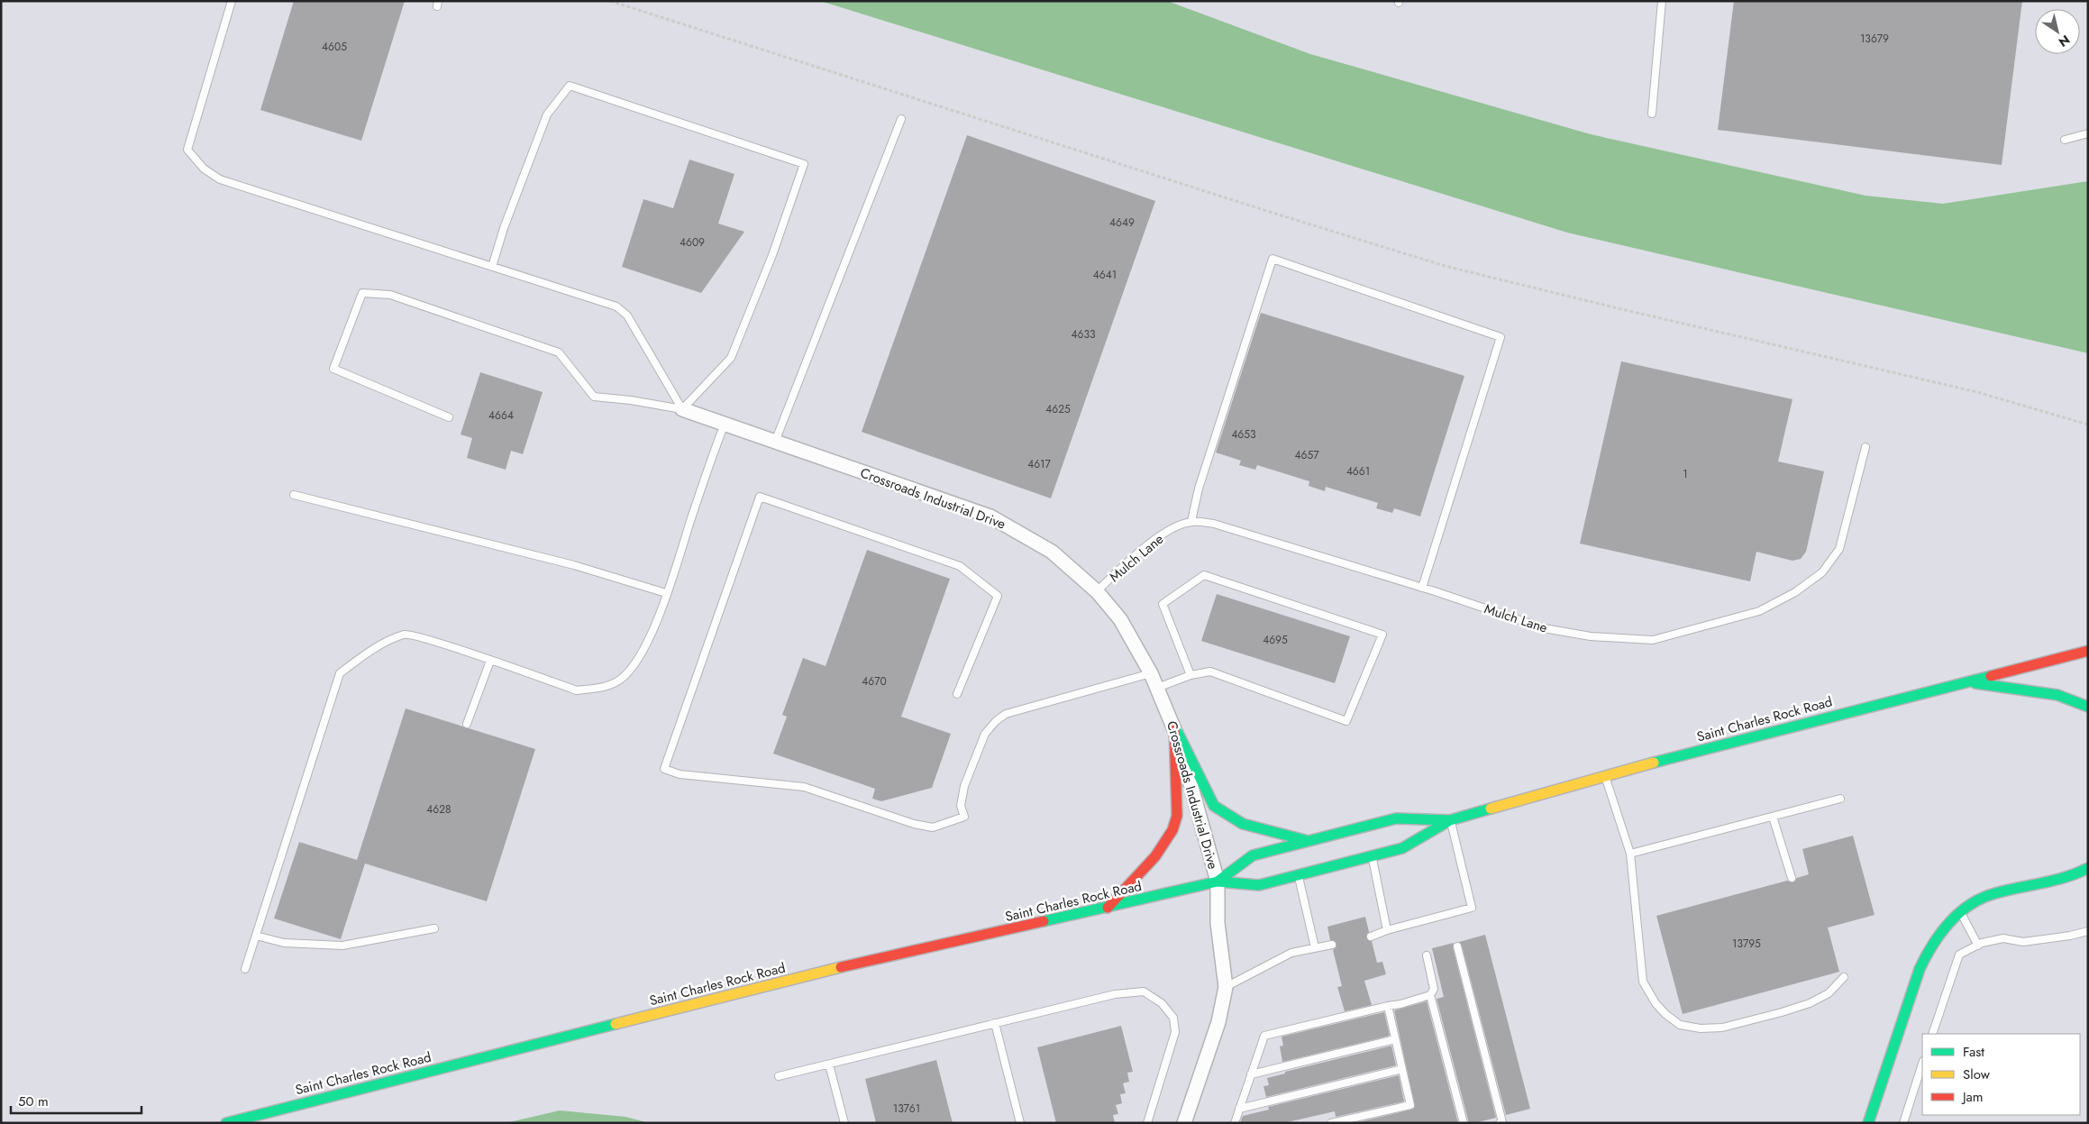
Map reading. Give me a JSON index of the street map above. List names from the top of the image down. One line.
{"streets":{"main road":["Saint Charles Rock Road"],"street":["Crossroads Industrial Drive"],"lane":["Mulch Lane"]},"crossings":[["Crossroads Industrial Drive","Mulch Lane"],["Crossroads Industrial Drive","Saint Charles Rock Road"]],"house_numbers":["13679","4605","4649","4609","4641","4633","4625","4664","4653","4657","4617","4661","1","4695","4670","4628","13795","13761"],"legend":["Fast","Slow","Jam"],"scale_bar":"50 m","north":"bottom right"}
